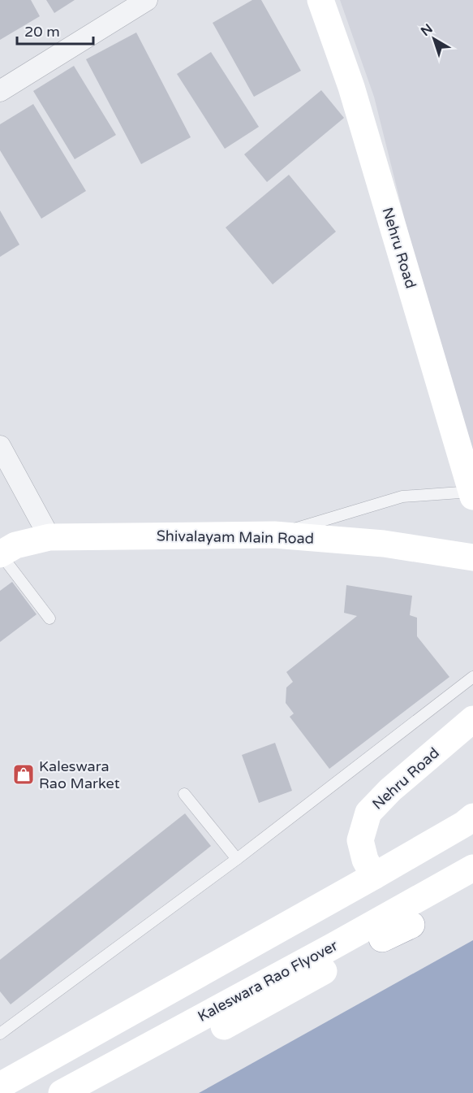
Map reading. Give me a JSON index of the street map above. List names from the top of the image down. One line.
{"streets":{"street":["Nehru Road","Shivalayam Main Road","Kaleswara Rao Flyover"]},"places":{"shop":["Kaleswara Rao Market"]},"scale_bar":"20 m","north":"top left"}
